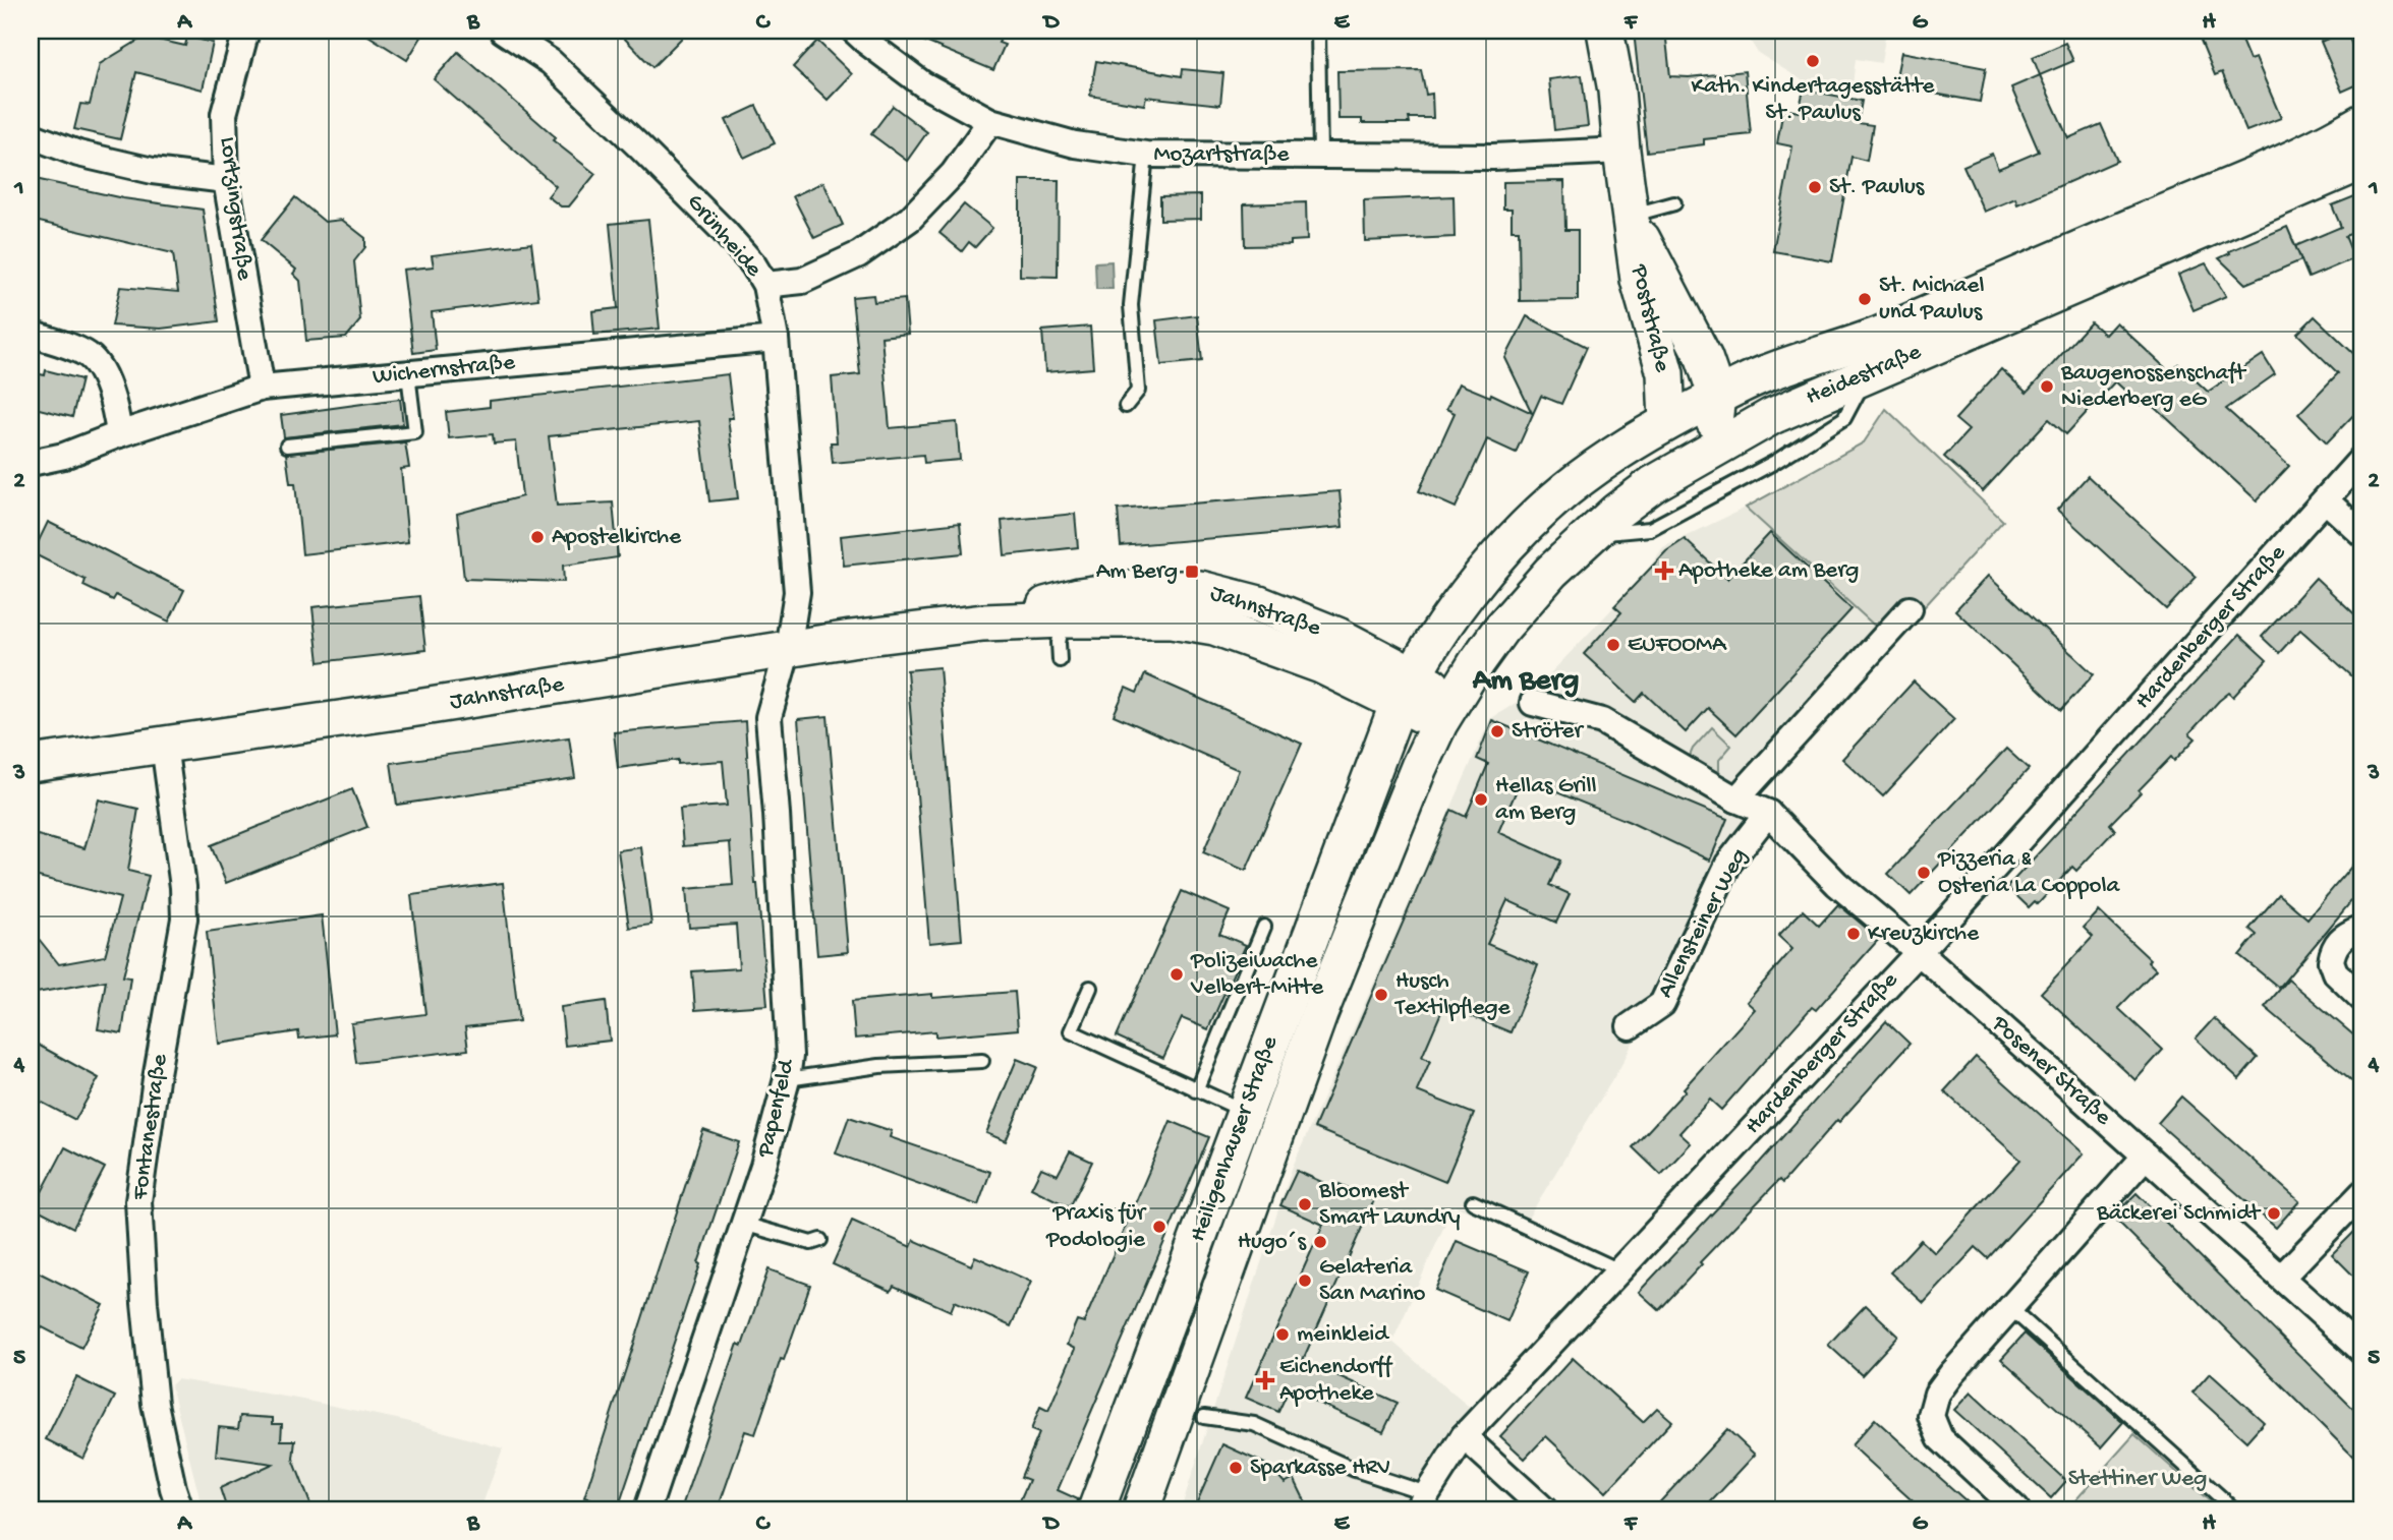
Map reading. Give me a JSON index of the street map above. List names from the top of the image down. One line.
{"streets":{"main road":["Poststraße","Heidestraße","Jahnstraße","Heiligenhauser Straße"],"street":["Mozartstraße","Lortzingstraße","Grünheide","Wichernstraße","Hardenberger Straße","Allensteiner Weg","Posener Straße","Papenfeld","Fontanestraße"]},"crossings":[["Mozartstraße","Poststraße"],["Lortzingstraße","Wichernstraße"],["Grünheide","Wichernstraße"],["Grünheide","Jahnstraße"],["Grünheide","Papenfeld"],["Poststraße","Heidestraße"],["Heidestraße","Heiligenhauser Straße"],["Jahnstraße","Papenfeld"],["Jahnstraße","Fontanestraße"],["Jahnstraße","Heiligenhauser Straße"],["Hardenberger Straße","Posener Straße"],["Allensteiner Weg","Posener Straße"]],"districts":["Am Berg"],"parks":["Stettiner Weg"],"places":{"other":["Kath. Kindertagesstätte St. Paulus","St. Paulus","St. Michael und Paulus","Baugenossenschaft Niederberg eG","Apostelkirche","EUFOOMA","Ströter","Hellas Grill am Berg","Pizzeria & Osteria La Coppola","Kreuzkirche","Polizeiwache Velbert-Mitte","Husch Textilpflege","Bloomest Smart Laundry","Bäckerei Schmidt","Praxis für Podologie","Hugo´s","Gelateria San Marino","meinkleid","Sparkasse HRV"],"health":["Apotheke am Berg","Eichendorff Apotheke"],"transit":["Am Berg"]},"grid":{"columns":["A","B","C","D","E","F","G","H"],"rows":["1","2","3","4","5"]}}
